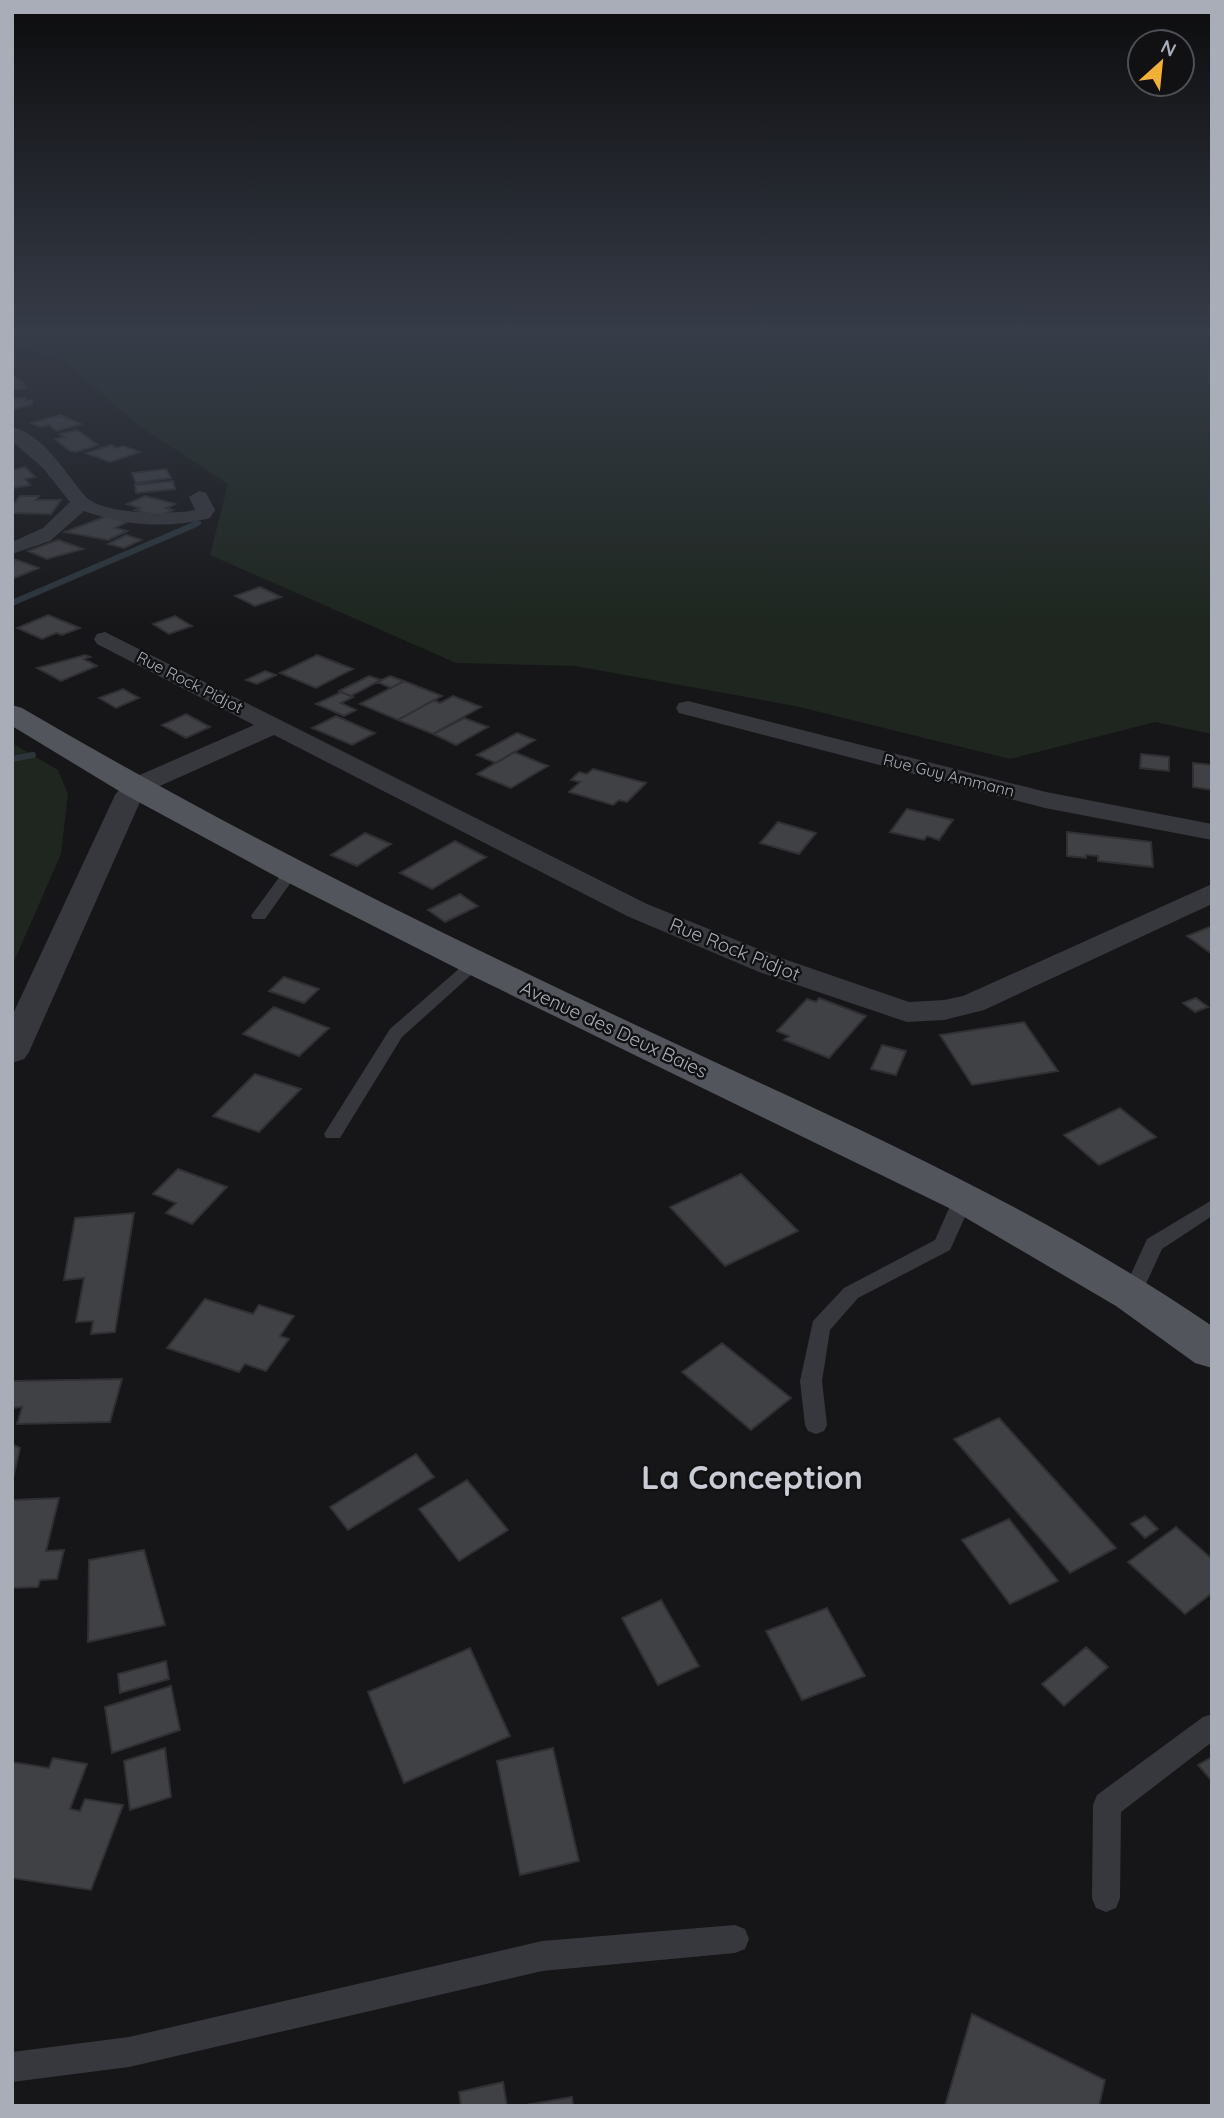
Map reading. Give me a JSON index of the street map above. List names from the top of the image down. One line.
{"streets":{"main road":["Avenue des Deux Baies"],"street":["Rue Rock Pidjot","Rue Guy Ammann"]},"crossings":[["Rue Rock Pidjot","Avenue des Deux Baies"]],"districts":["La Conception"],"north":"top right"}
